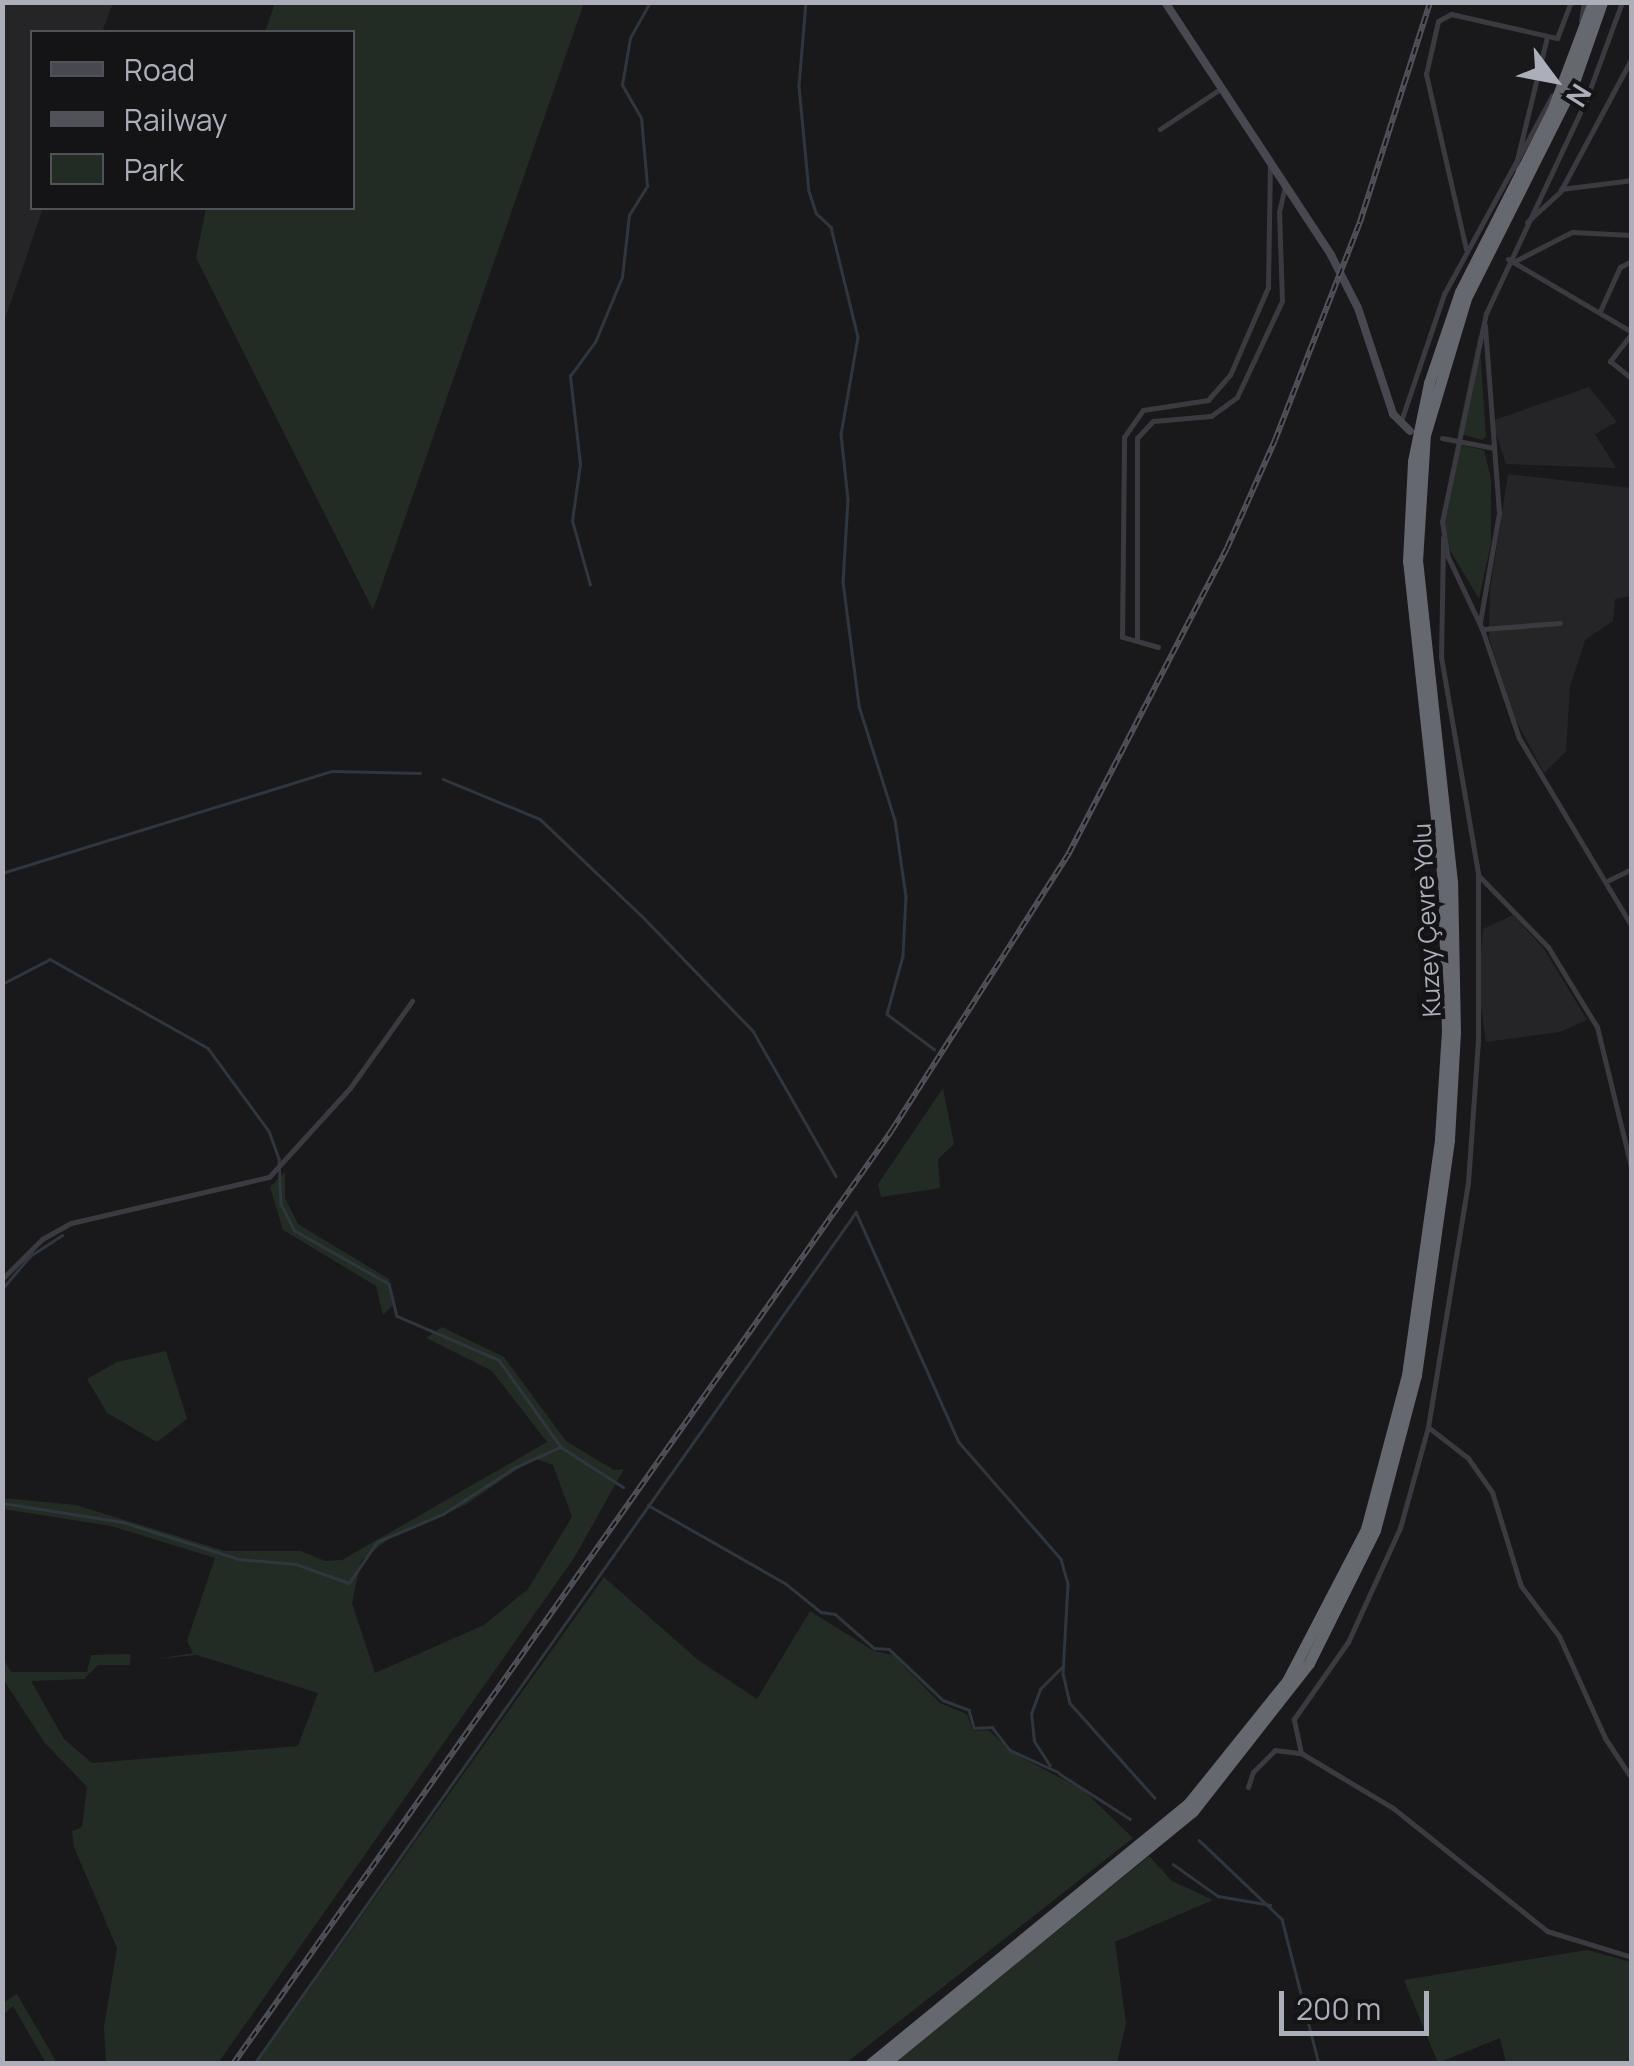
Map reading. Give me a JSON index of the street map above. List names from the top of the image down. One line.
{"streets":{"highway":["Kuzey Çevre Yolu"]},"legend":["Road","Railway","Park"],"scale_bar":"200 m","north":"bottom right"}
